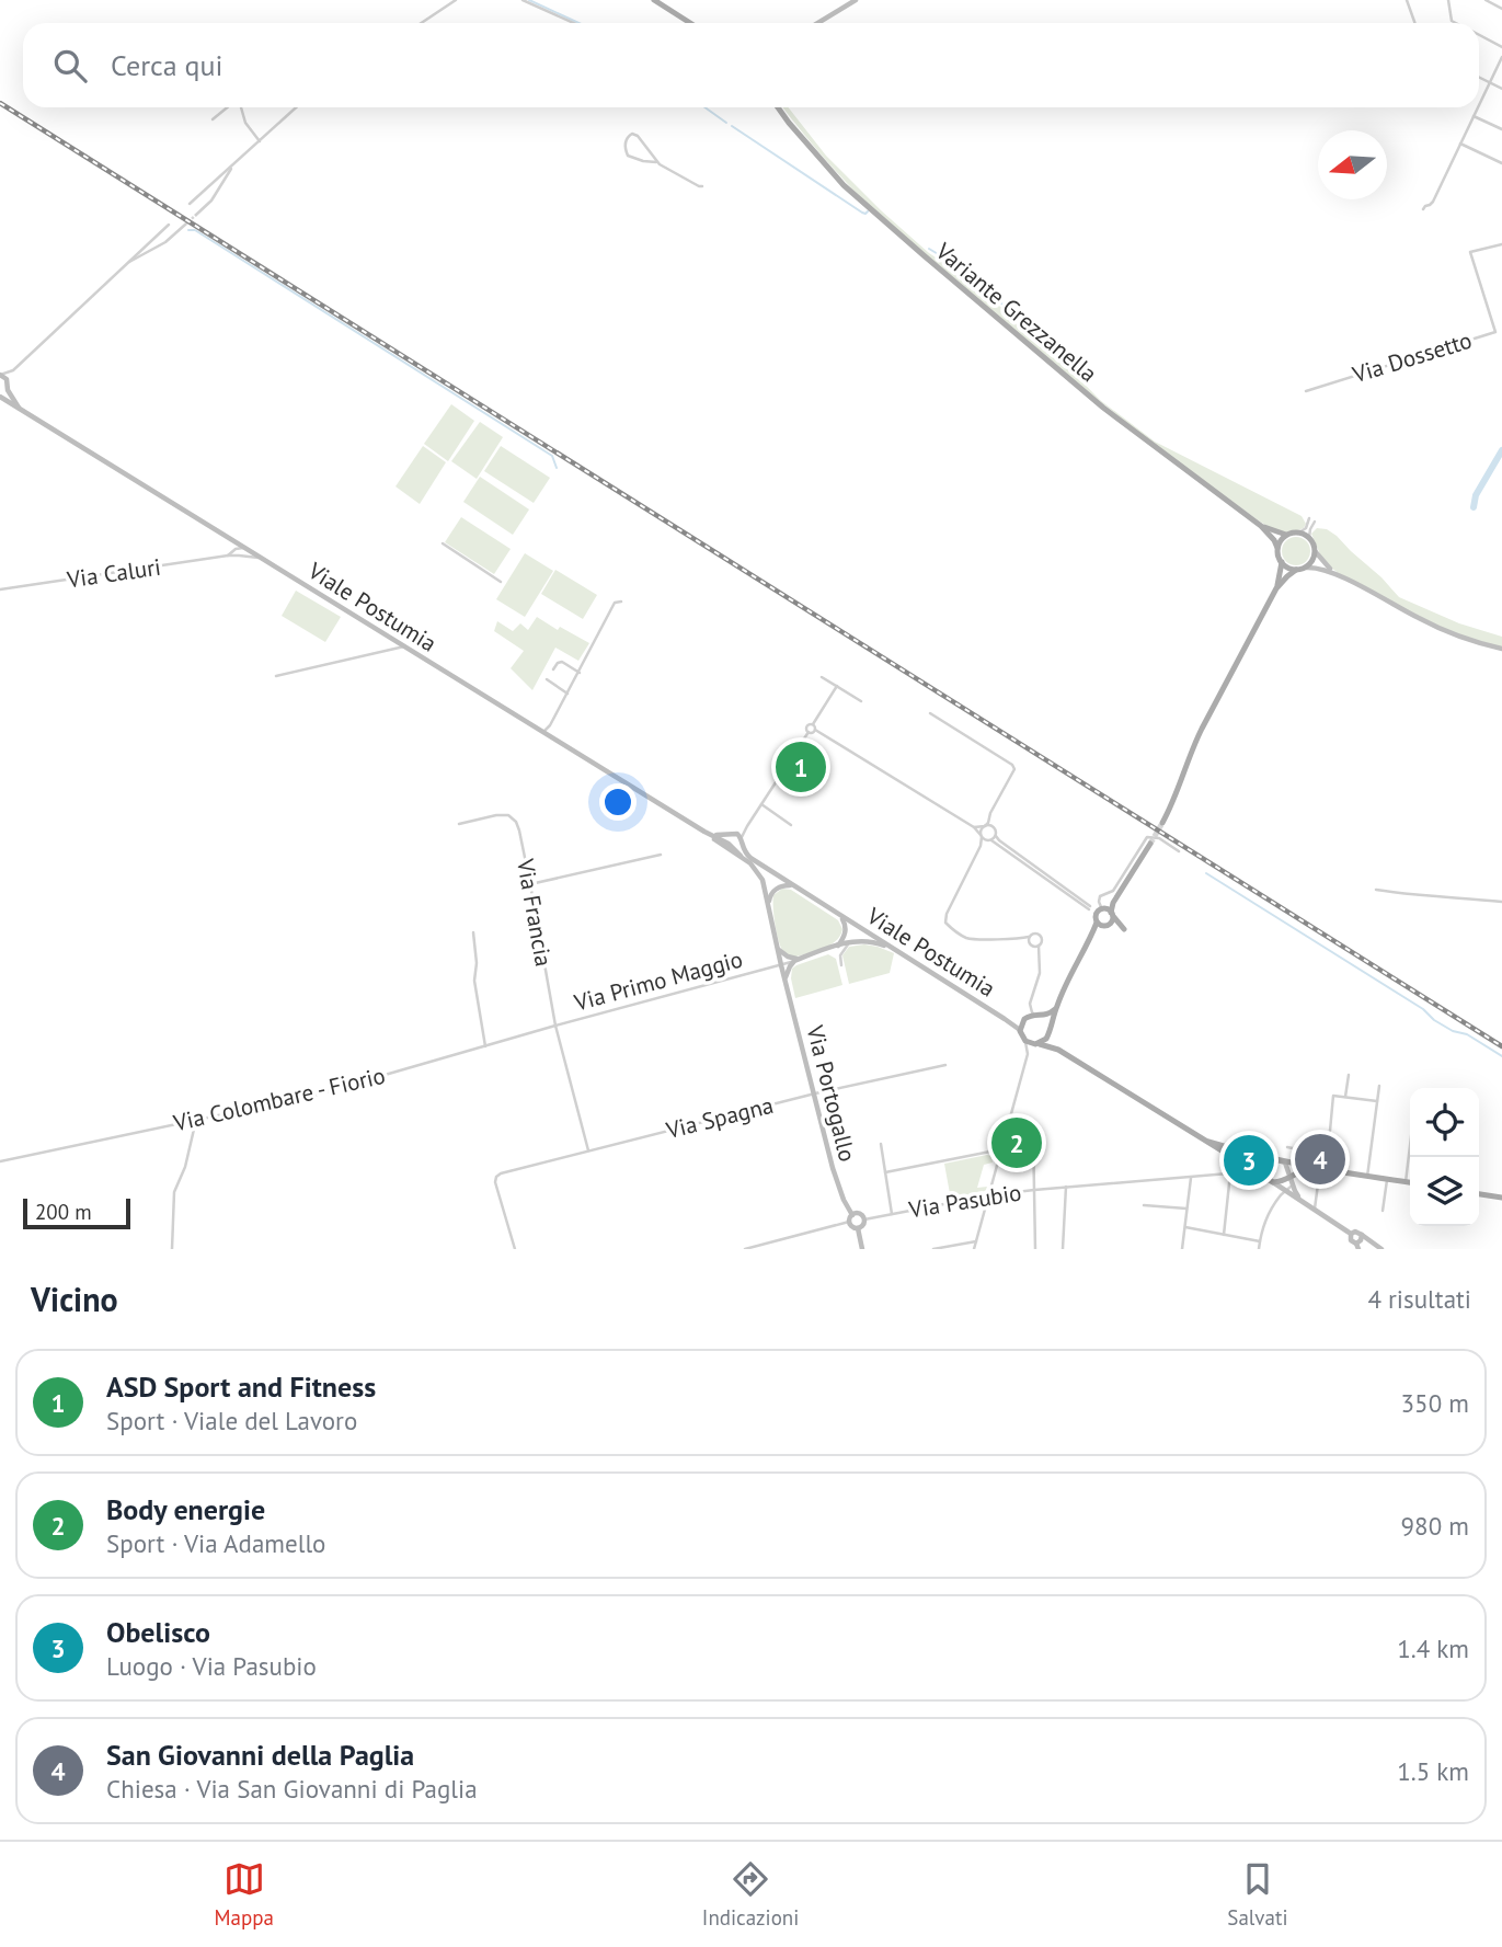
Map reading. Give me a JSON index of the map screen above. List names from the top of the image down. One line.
{"streets":{"main road":["Variante Grezzanella","Viale Postumia","Via Primo Maggio","Via Portogallo"],"street":["Via Dossetto","Via Caluri","Via Francia","Via Colombare - Fiorio","Via Spagna","Via Pasubio"]},"crossings":[["Via Caluri","Viale Postumia"],["Viale Postumia","Via Primo Maggio"],["Viale Postumia","Via Portogallo"],["Via Francia","Via Primo Maggio"],["Via Francia","Via Colombare - Fiorio"],["Via Francia","Via Spagna"],["Via Primo Maggio","Via Portogallo"],["Via Primo Maggio","Via Colombare - Fiorio"],["Via Portogallo","Via Spagna"],["Via Portogallo","Via Pasubio"]],"scale_bar":"200 m","north":"left","page":{"search":"Cerca qui","pins":["1","2","4","3"],"scale":"200 m","heading":["Vicino","4 risultati"],"list":[{"mark":"1","name":"ASD Sport and Fitness","note":"Sport · Viale del Lavoro","value":"350 m"},{"mark":"2","name":"Body energie","note":"Sport · Via Adamello","value":"980 m"},{"mark":"3","name":"Obelisco","note":"Luogo · Via Pasubio","value":"1.4 km"},{"mark":"4","name":"San Giovanni della Paglia","note":"Chiesa · Via San Giovanni di Paglia","value":"1.5 km"}],"nav":["Mappa","Indicazioni","Salvati"]}}
